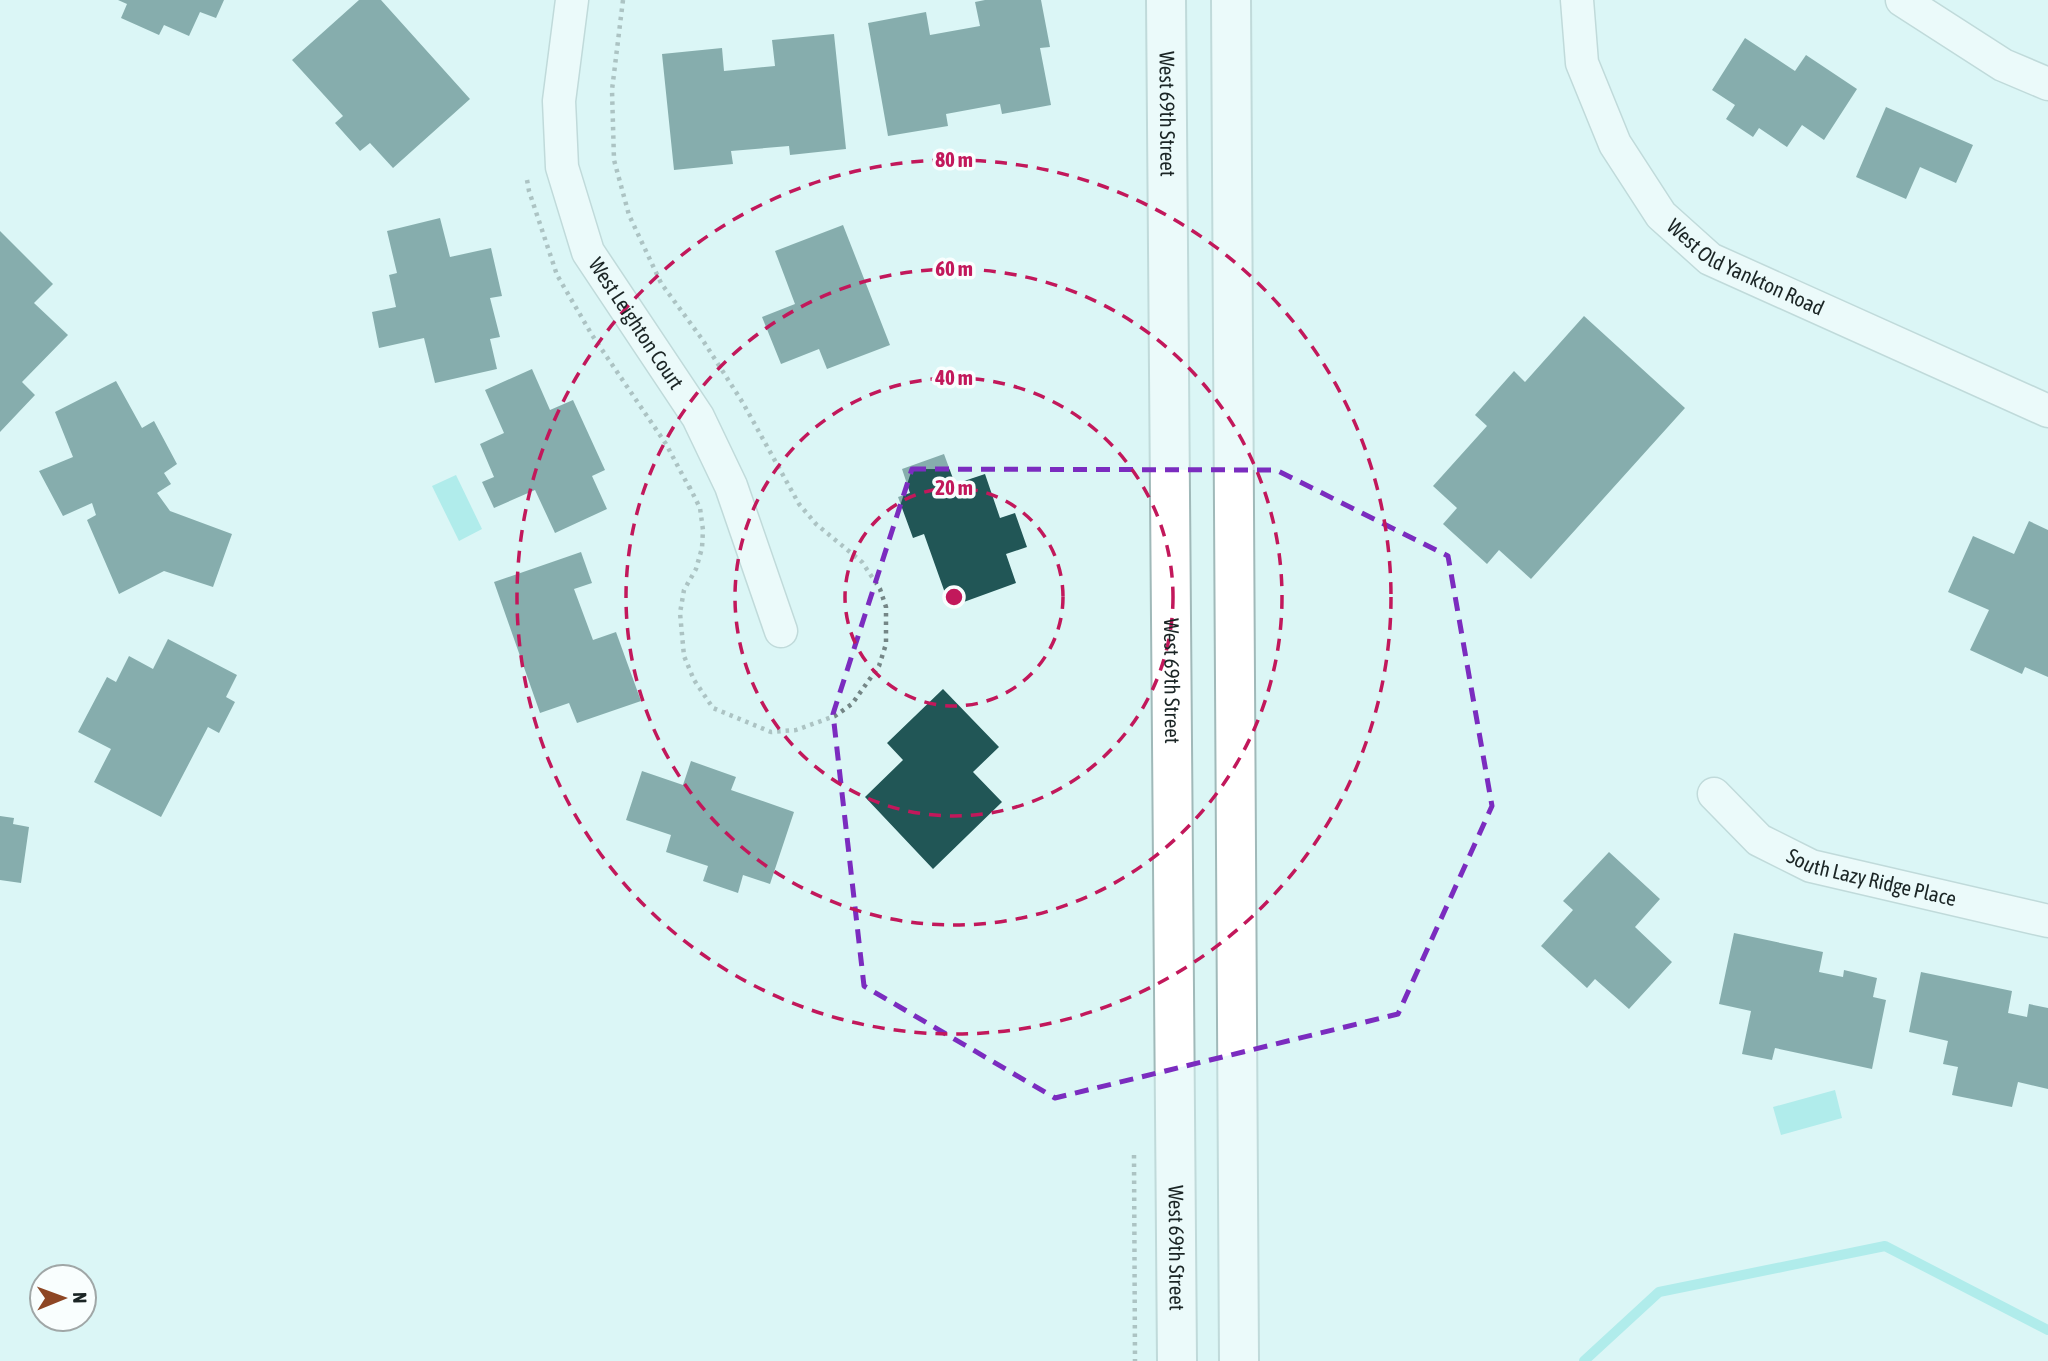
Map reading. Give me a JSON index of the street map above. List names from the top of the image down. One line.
{"streets":{"main road":["West 69th Street"],"street":["West Old Yankton Road","West Leighton Court","South Lazy Ridge Place"]},"north":"right","rings":["80 m","60 m","40 m","20 m"]}
